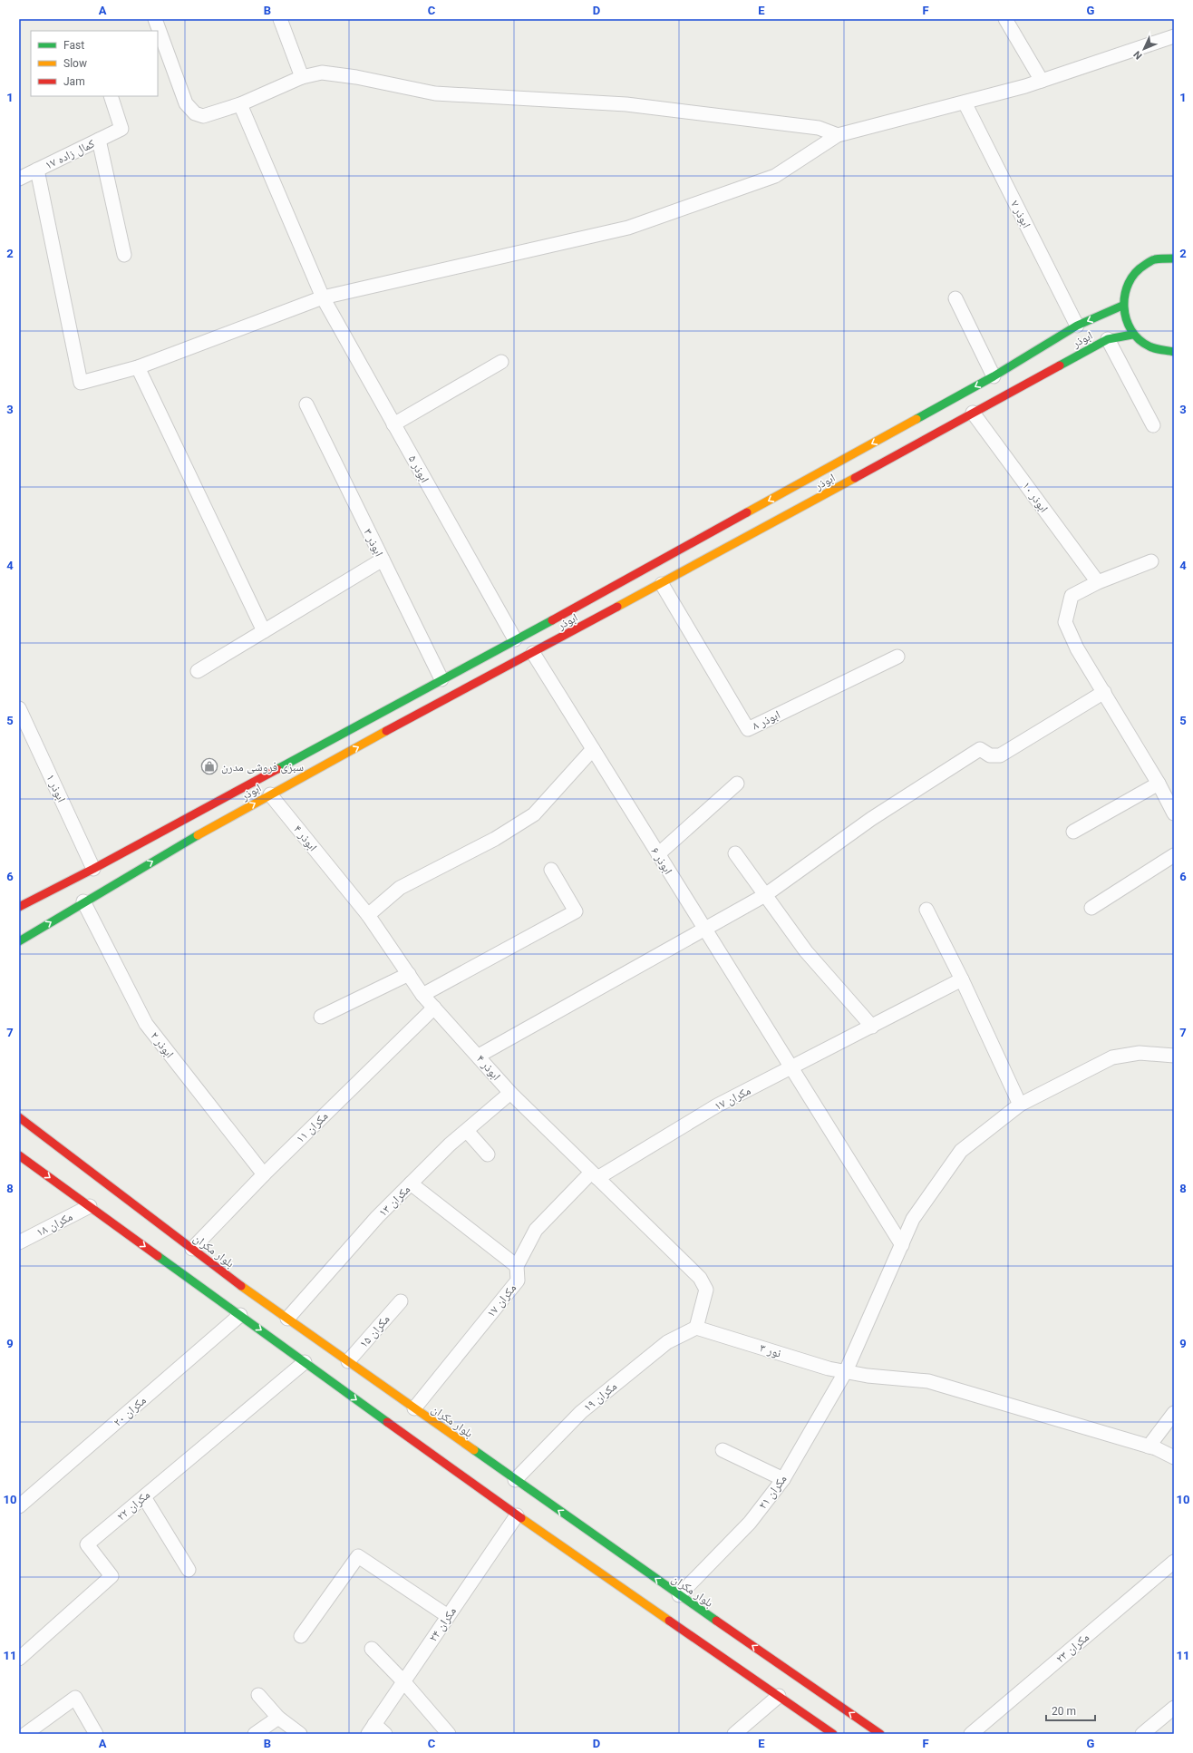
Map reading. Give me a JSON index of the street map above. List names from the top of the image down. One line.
{"streets":{"main road":["ابوذر","بلوار مکران"],"street":["کمال زاده ۱۷","ابوذر ۷","ابوذر ۵","ابوذر ۱۰","ابوذر ۳","ابوذر ۸","ابوذر ۱","ابوذر ۴","ابوذر ۶","ابوذر ۲","مکران ۱۷","مکران ۱۱","مکران ۱۳","مکران ۱۸","مکران ۱۵","نور ۳","مکران ۱۹","مکران ۲۰","مکران ۲۱","مکران ۲۲","مکران ۲۴","مکران ۲۳"]},"crossings":[["ابوذر ۷","ابوذر"],["ابوذر","ابوذر ۵"],["ابوذر","ابوذر ۱۰"],["ابوذر","ابوذر ۳"],["ابوذر","ابوذر ۸"],["ابوذر","ابوذر ۱"],["ابوذر","ابوذر ۴"],["ابوذر","ابوذر ۶"],["ابوذر","ابوذر ۲"],["ابوذر ۴","مکران ۱۷"],["ابوذر ۴","مکران ۱۱"],["ابوذر ۴","مکران ۱۳"],["ابوذر ۴","نور ۳"],["ابوذر ۴","مکران ۱۹"],["ابوذر ۶","مکران ۱۷"],["ابوذر ۶","مکران ۲۱"],["ابوذر ۲","مکران ۱۱"],["مکران ۱۷","بلوار مکران"],["مکران ۱۱","بلوار مکران"],["مکران ۱۳","بلوار مکران"],["بلوار مکران","مکران ۱۵"],["بلوار مکران","مکران ۱۹"],["بلوار مکران","مکران ۲۱"],["نور ۳","مکران ۱۹"],["نور ۳","مکران ۲۱"]],"places":{"shop":["سبزی فروشی مدرن"]},"legend":["Fast","Slow","Jam"],"scale_bar":"20 m","north":"bottom left","grid":{"columns":["A","B","C","D","E","F","G"],"rows":["1","2","3","4","5","6","7","8","9","10","11"]}}
